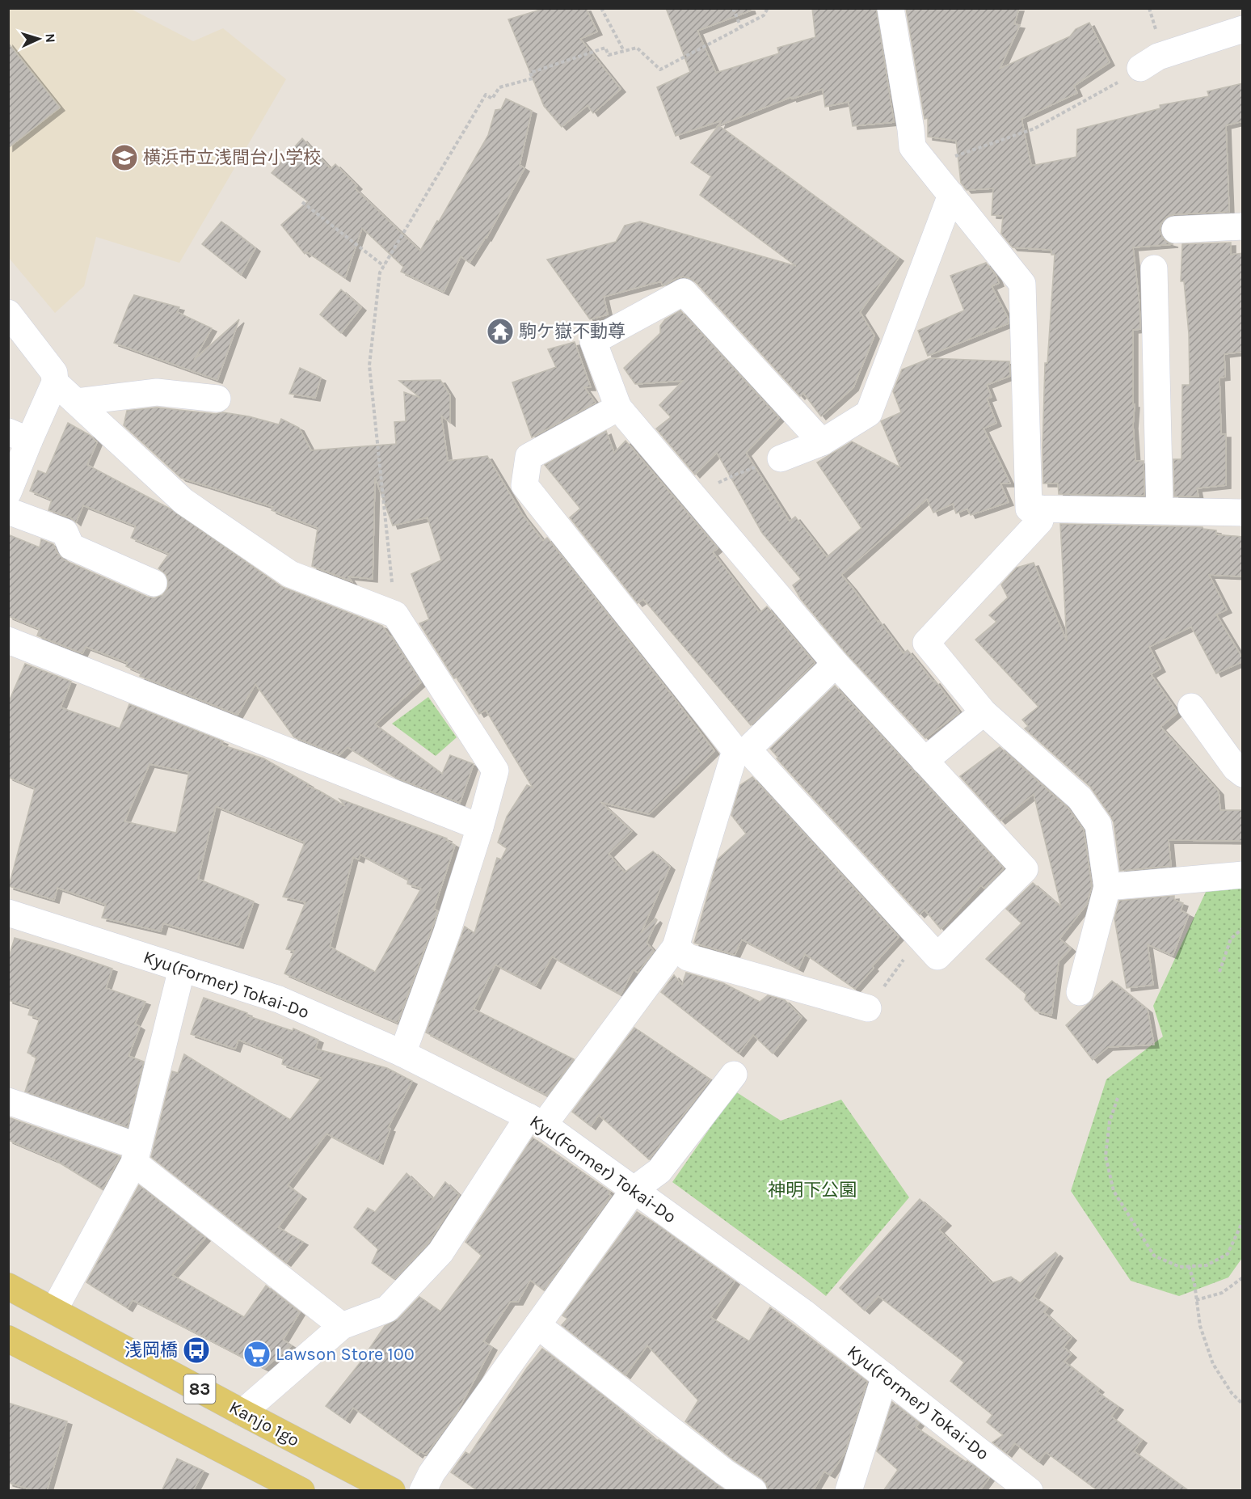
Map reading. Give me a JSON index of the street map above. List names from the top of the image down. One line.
{"streets":{"main road":["83","Kanjo 1go"],"street":["Kyu(Former) Tokai-Do"]},"parks":["神明下公園"],"places":{"school or university":["横浜市立浅間台小学校"],"temple":["駒ケ嶽不動尊"],"bus stop":["浅岡橋"],"supermarket":["Lawson Store 100"]},"north":"right"}
